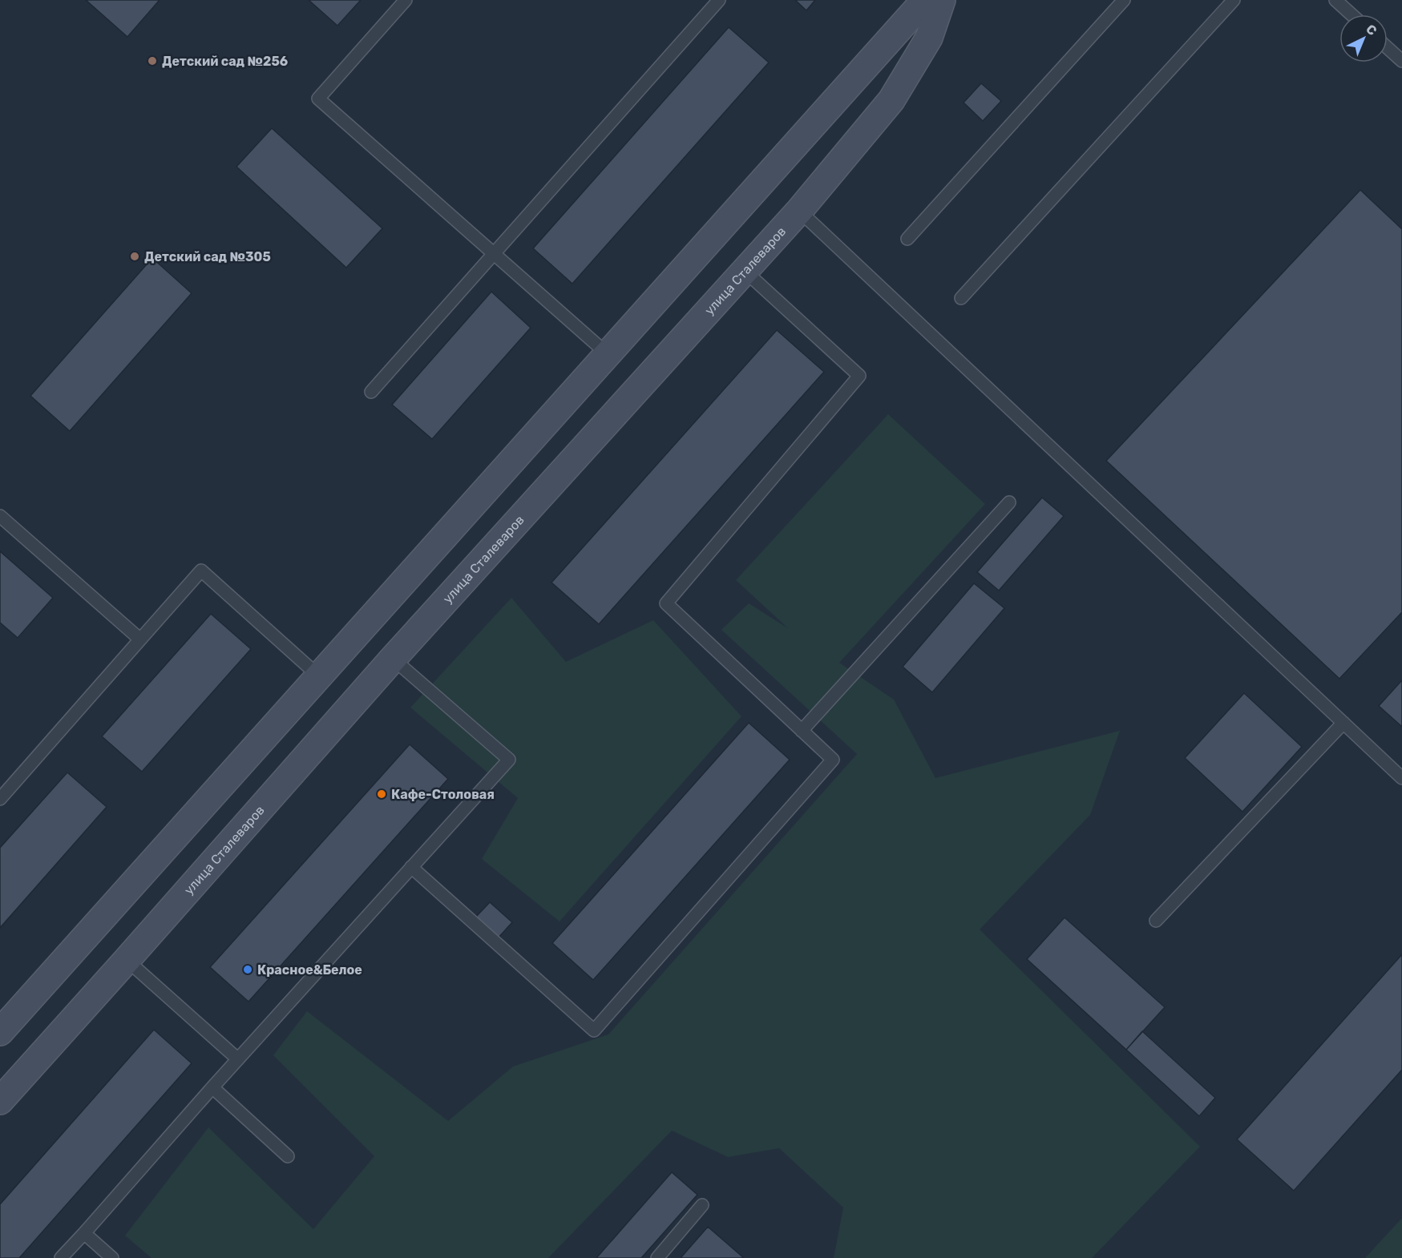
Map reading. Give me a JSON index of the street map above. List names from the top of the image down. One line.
{"streets":{"street":["улица Сталеваров"]},"places":["Детский сад №256","Детский сад №305","Кафе-Столовая","Красное&Белое"],"north":"top right"}
